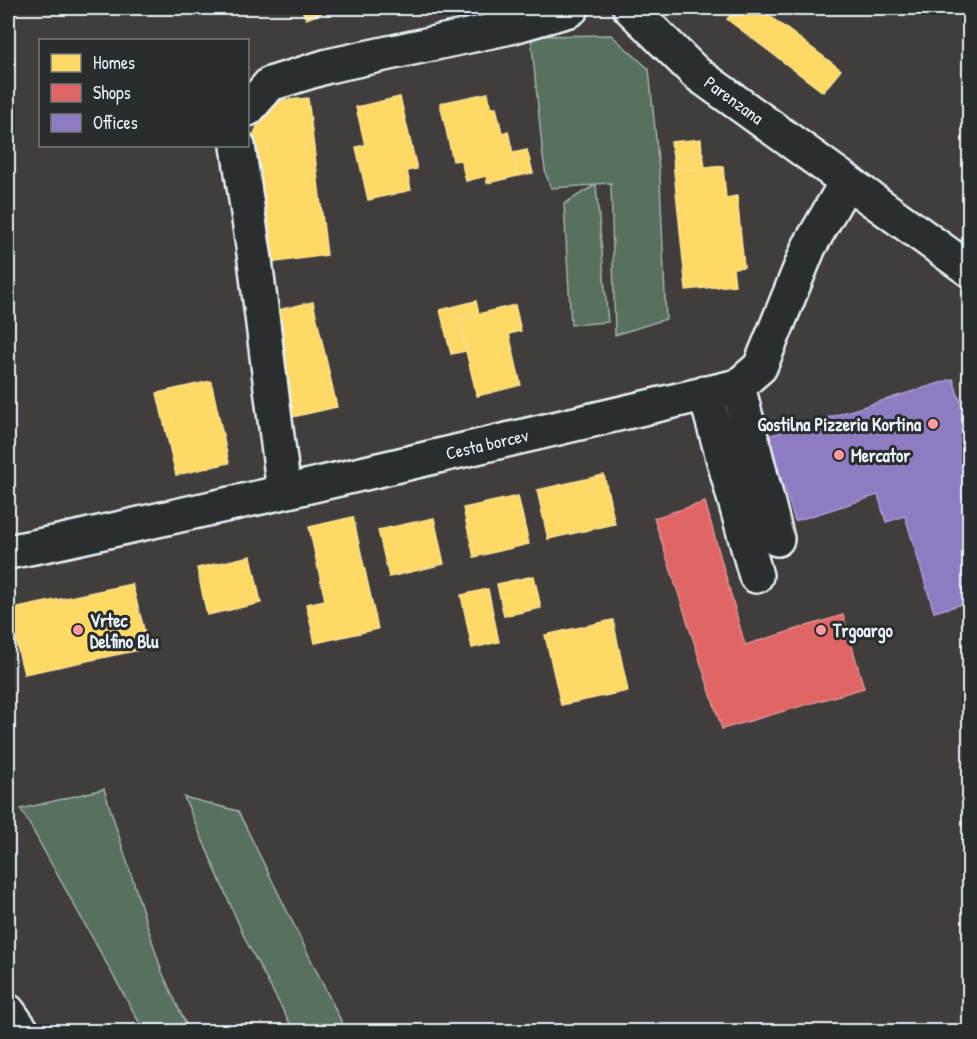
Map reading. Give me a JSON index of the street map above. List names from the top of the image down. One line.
{"streets":{"street":["Parenzana","Cesta borcev"]},"crossings":[["Parenzana","Cesta borcev"]],"places":["Gostilna Pizzeria Kortina","Mercator","Vrtec Delfino Blu","Trgoargo"],"legend":["Homes","Shops","Offices"]}
